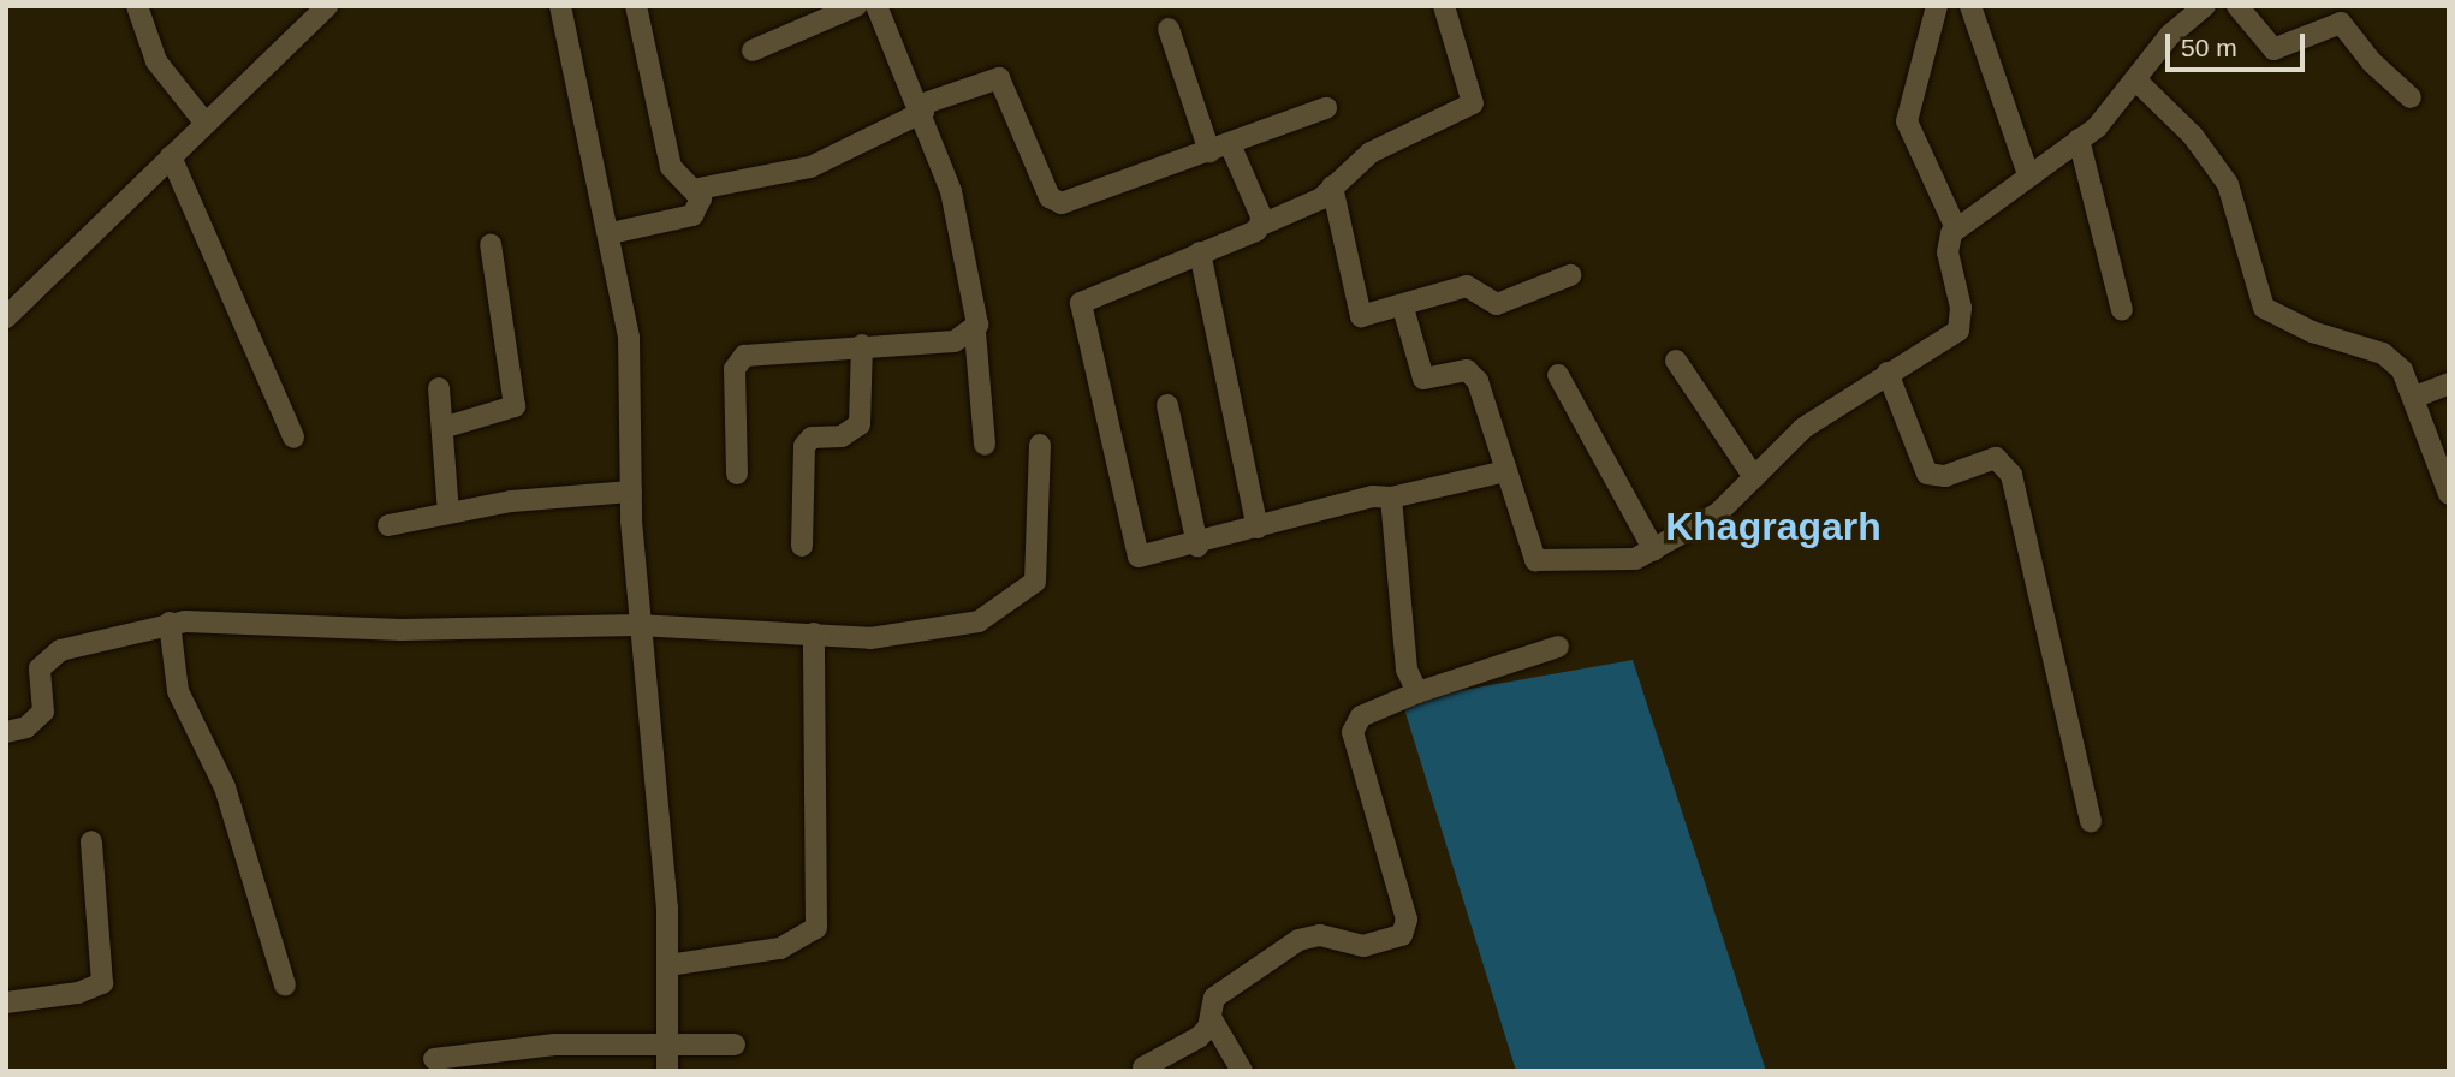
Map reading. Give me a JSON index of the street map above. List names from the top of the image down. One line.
{"districts":["Khagragarh"],"scale_bar":"50 m"}
